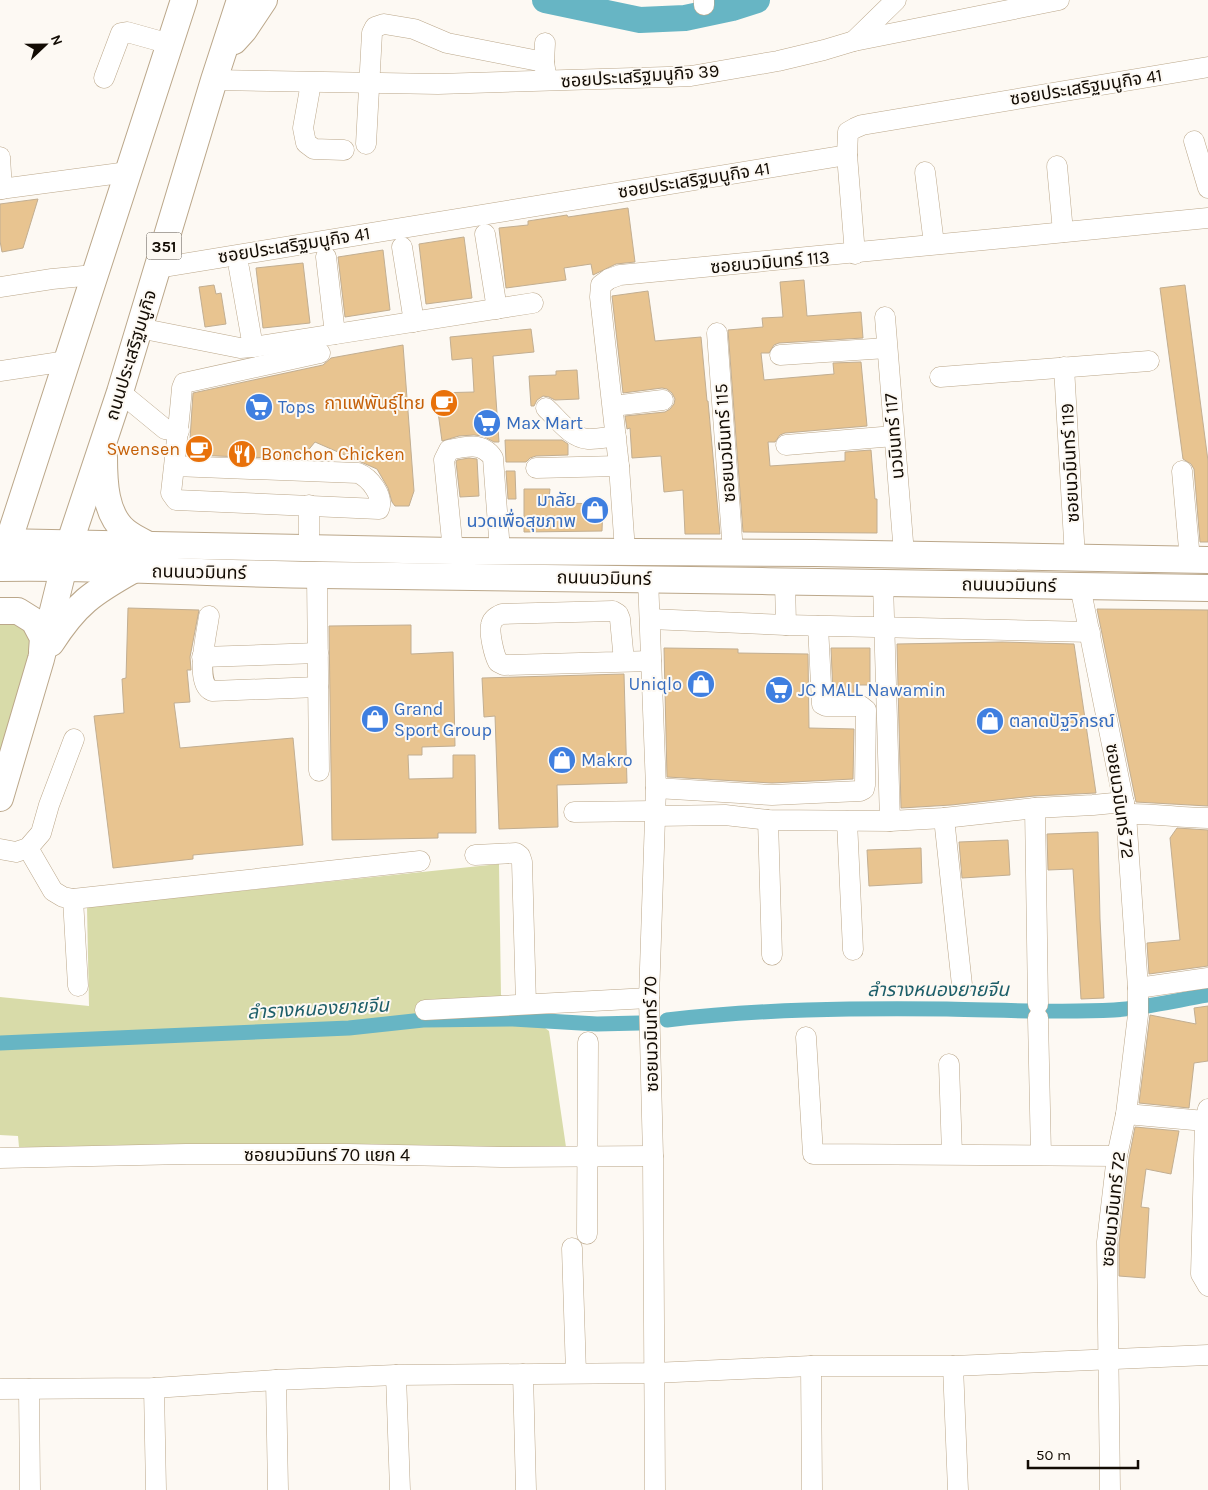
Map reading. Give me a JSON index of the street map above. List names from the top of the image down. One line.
{"streets":{"main road":["351","ถนนประเสริฐมนูกิจ","ถนนนวมินทร์"],"street":["ซอยประเสริฐมนูกิจ 39","ซอยประเสริฐมนูกิจ 41","ซอยนวมินทร์ 113","นวมินทร์ 117","ซอยนวมินทร์ 115","ซอยนวมินทร์ 119","ซอยนวมินทร์ 72","ซอยนวมินทร์ 70","ซอยนวมินทร์ 70 แยก 4"]},"crossings":[["ซอยประเสริฐมนูกิจ 39","ถนนประเสริฐมนูกิจ"],["ซอยประเสริฐมนูกิจ 41","ถนนประเสริฐมนูกิจ"],["ซอยนวมินทร์ 113","ถนนนวมินทร์"],["ถนนประเสริฐมนูกิจ","ถนนนวมินทร์"],["นวมินทร์ 117","ถนนนวมินทร์"],["ซอยนวมินทร์ 115","ถนนนวมินทร์"],["ซอยนวมินทร์ 119","ถนนนวมินทร์"],["ถนนนวมินทร์","ซอยนวมินทร์ 72"],["ถนนนวมินทร์","ซอยนวมินทร์ 70"],["ซอยนวมินทร์ 70","ซอยนวมินทร์ 70 แยก 4"]],"water":["ลำรางหนองยายจีน"],"places":{"cafe":["กาแฟพันธุ์ไทย","Swensen"],"supermarket":["Tops","Max Mart","JC MALL Nawamin"],"restaurant":["Bonchon Chicken"],"shop":["มาลัย นวดเพื่อสุขภาพ","Uniqlo","Grand Sport Group","ตลาดปัฐวิกรณ์","Makro"]},"scale_bar":"50 m","north":"right"}
